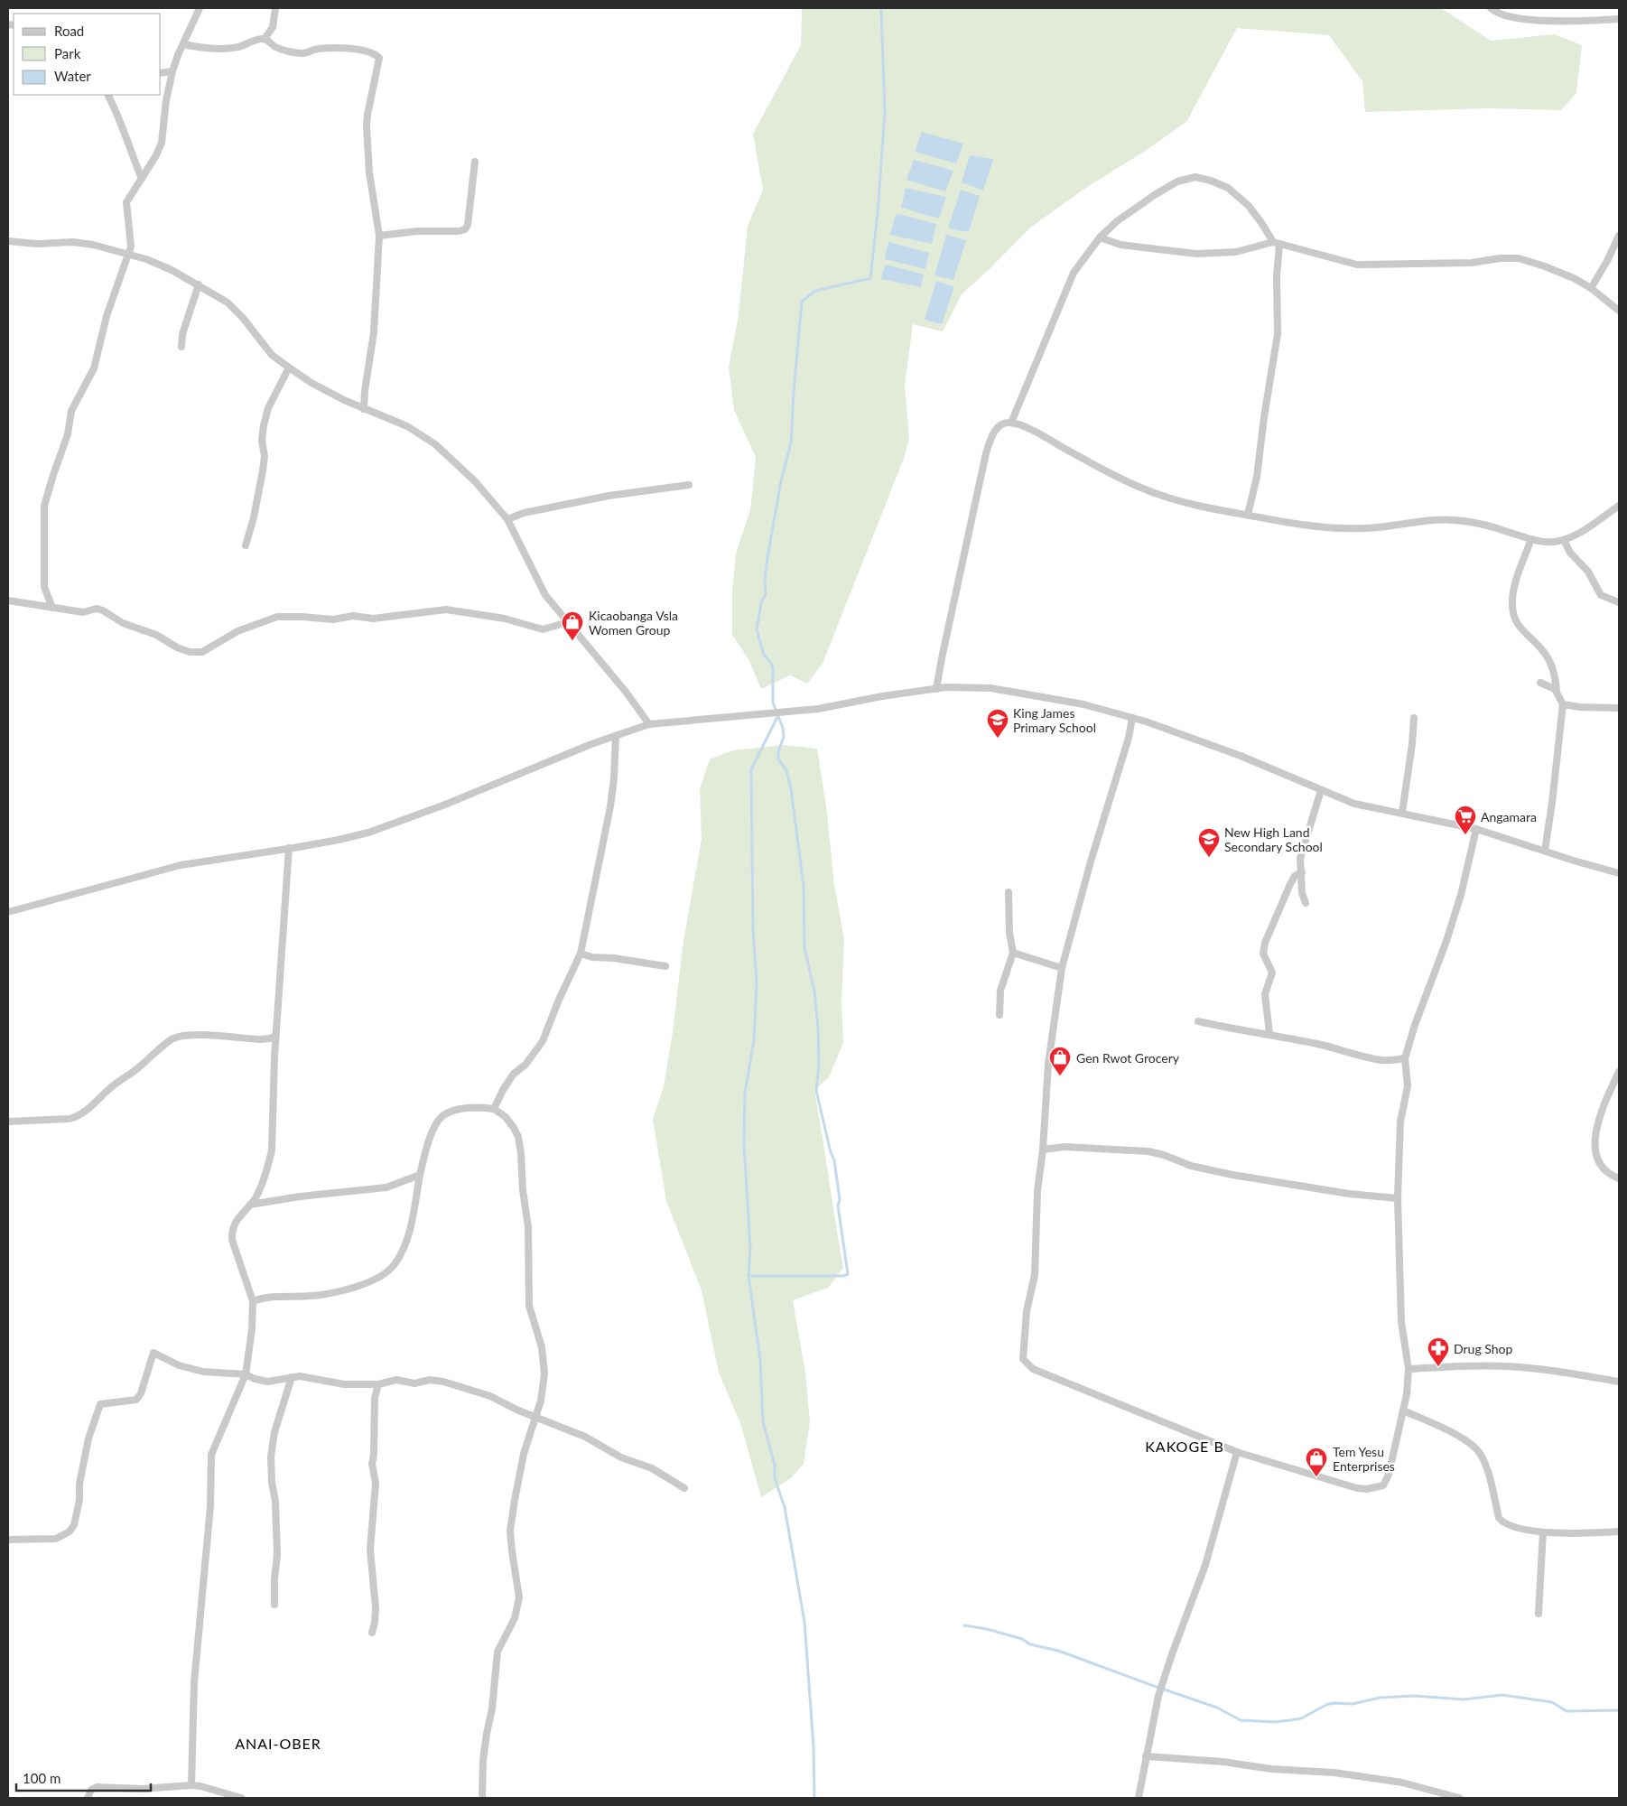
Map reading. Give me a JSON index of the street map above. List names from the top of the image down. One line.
{"districts":["KAKOGE B","ANAI-OBER"],"places":{"shop":["Kicaobanga Vsla Women Group","Gen Rwot Grocery","Tem Yesu Enterprises"],"school or university":["King James Primary School","New High Land Secondary School"],"supermarket":["Angamara"],"pharmacy":["Drug Shop"]},"legend":["Road","Park","Water"],"scale_bar":"100 m"}
